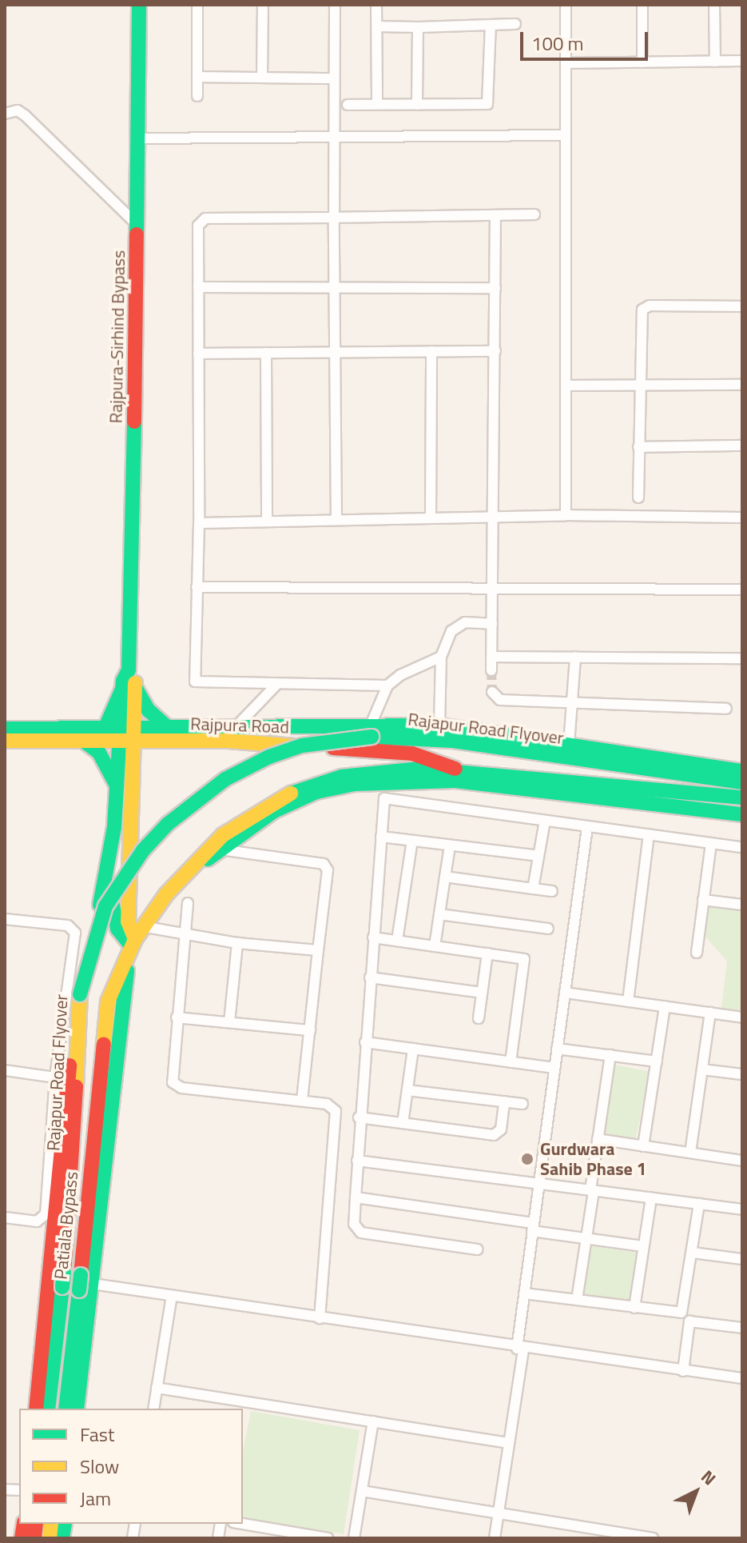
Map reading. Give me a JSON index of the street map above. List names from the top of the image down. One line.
{"streets":{"main road":["Rajpura-Sirhind Bypass","Rajpura Road","Rajapur Road Flyover","Patiala Bypass"]},"crossings":[["Rajpura-Sirhind Bypass","Rajpura Road"],["Rajpura Road","Patiala Bypass"]],"places":["Gurdwara Sahib Phase 1"],"legend":["Fast","Slow","Jam"],"scale_bar":"100 m","north":"top right"}
